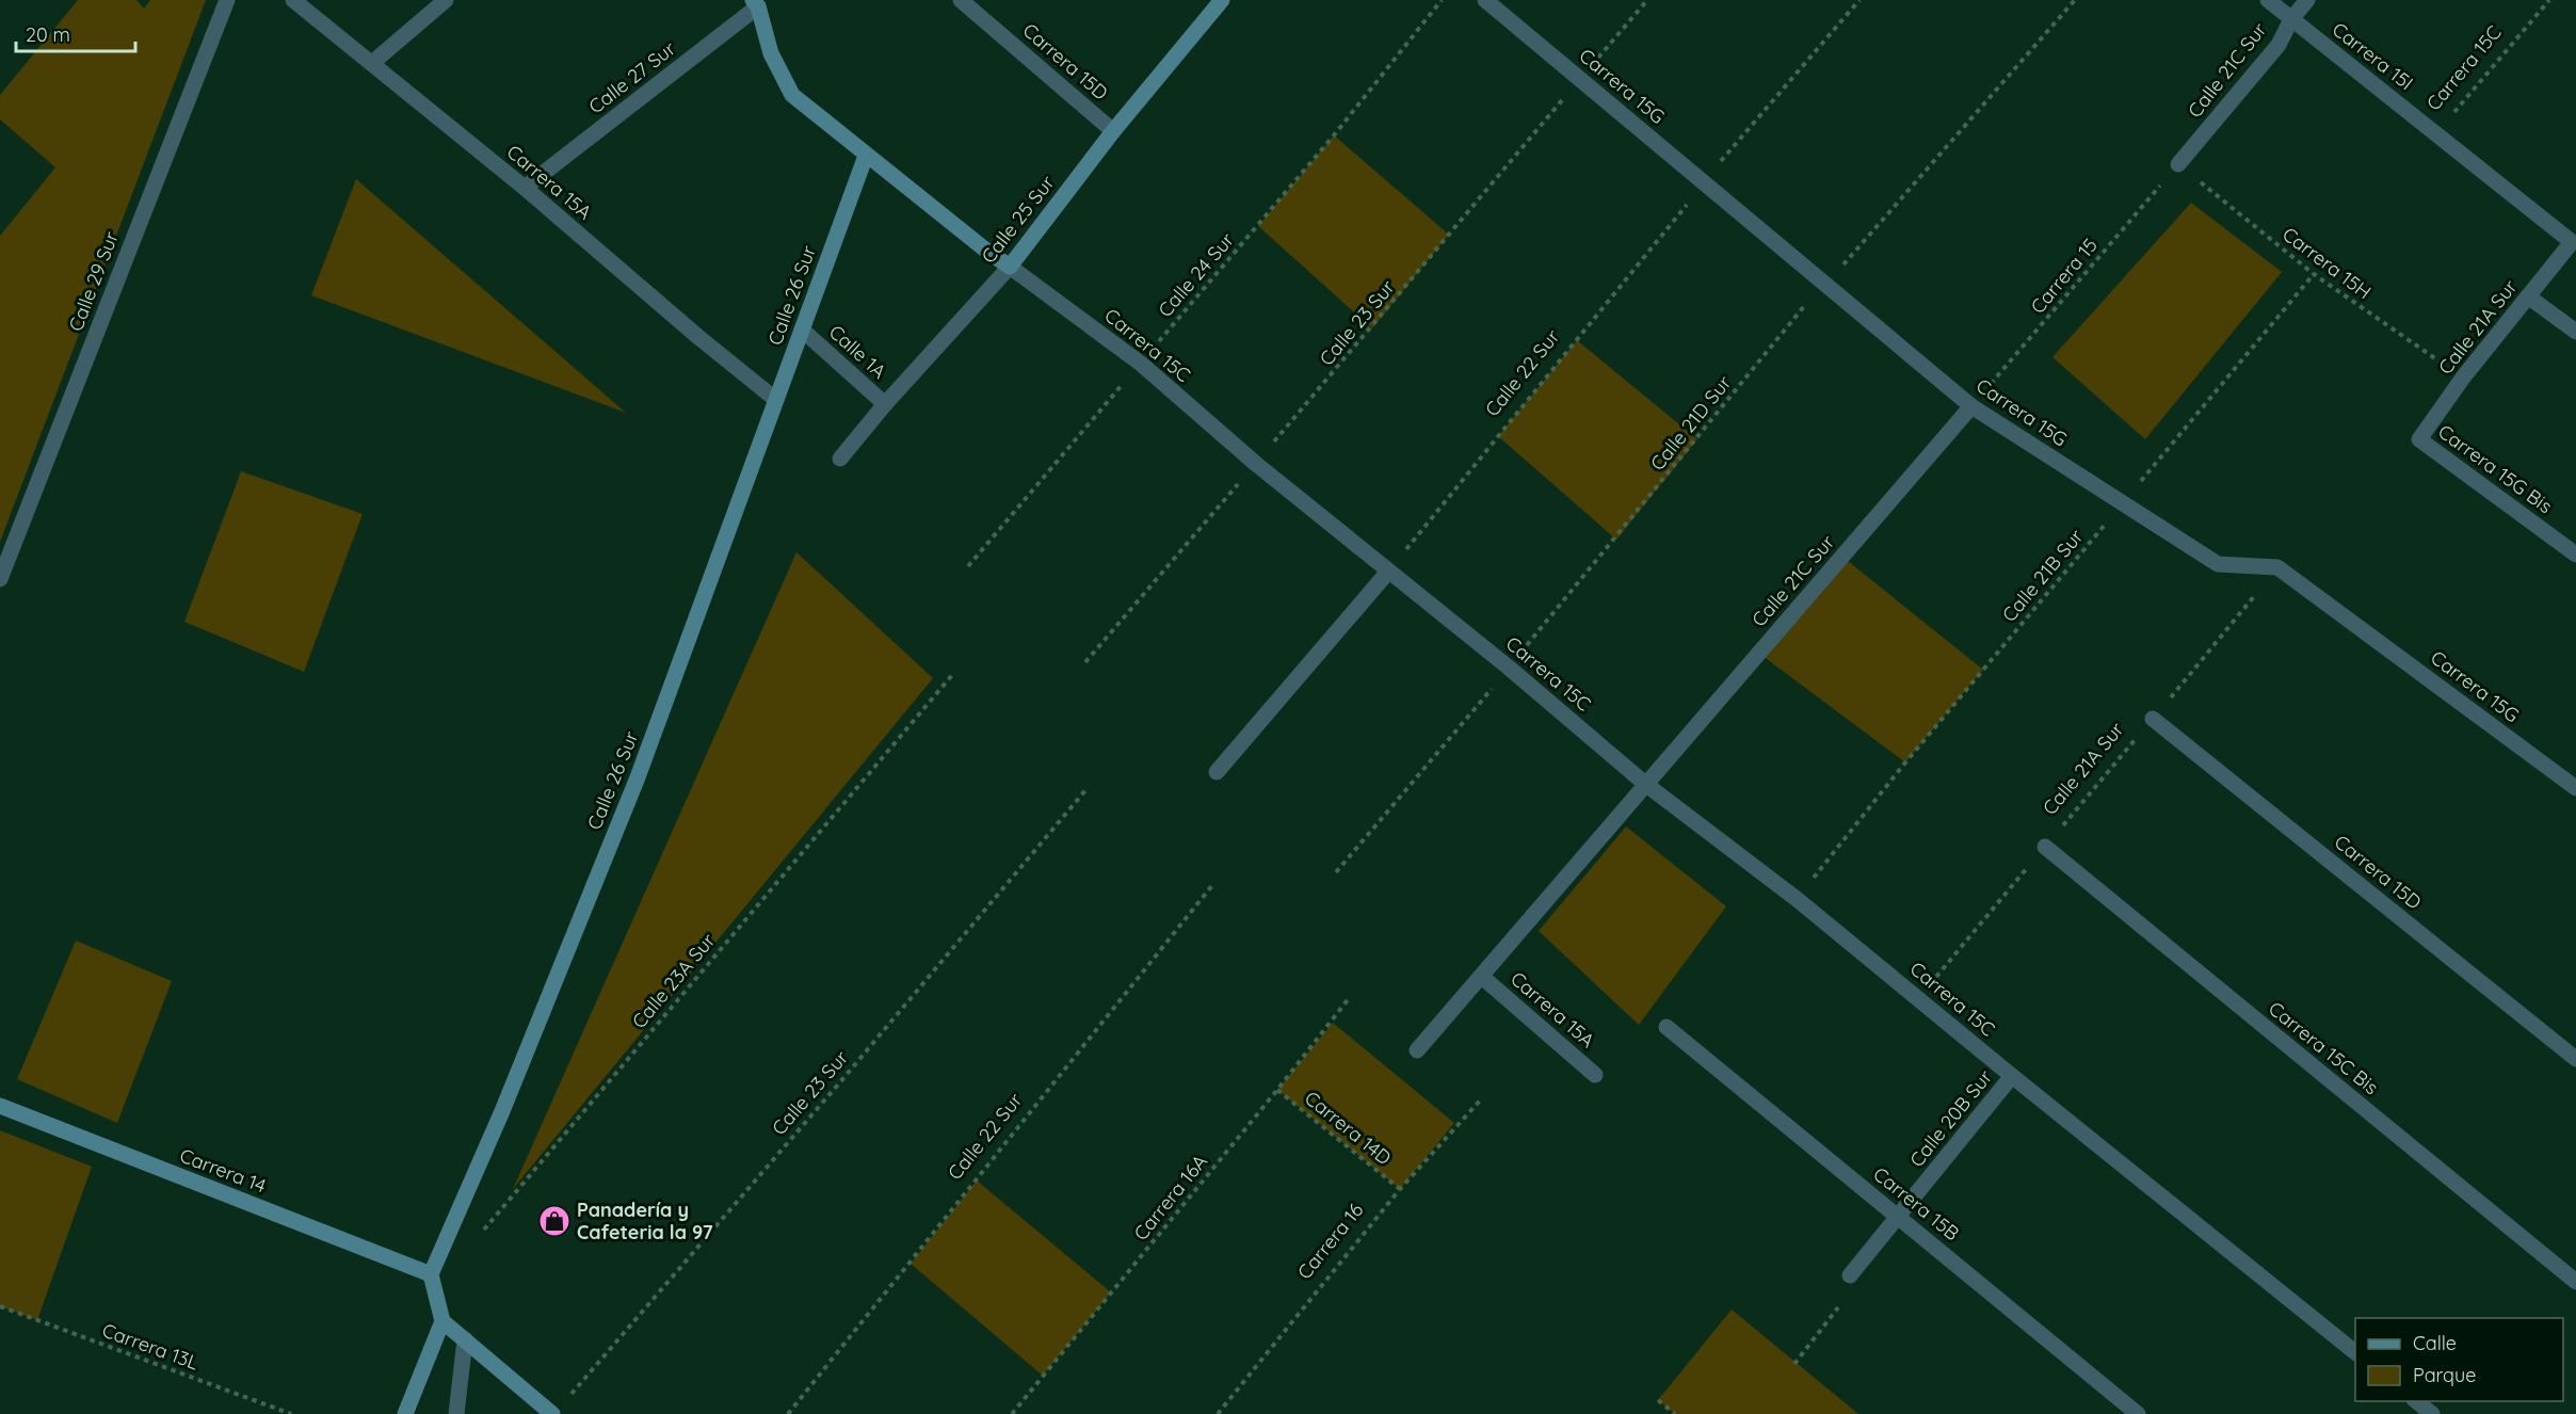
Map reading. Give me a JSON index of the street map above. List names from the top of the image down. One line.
{"streets":{"street":["Carrera 15I","Carrera 15D","Carrera 15C","Calle 21C Sur","Calle 27 Sur","Carrera 15G","Carrera 15A","Calle 25 Sur","Calle 29 Sur","Calle 26 Sur","Calle 21A Sur","Calle 1A","Carrera 15G Bis","Carrera 15C Bis","Calle 20B Sur","Carrera 14","Carrera 15B"],"path":["Carrera 15H","Calle 24 Sur","Carrera 15","Calle 23 Sur","Calle 22 Sur","Calle 21D Sur","Calle 21B Sur","Calle 23A Sur","Carrera 14D","Carrera 16A","Carrera 16","Carrera 13L"]},"crossings":[["Carrera 15I","Carrera 15C"],["Carrera 15I","Calle 21C Sur"],["Carrera 15I","Calle 21A Sur"],["Carrera 15D","Calle 25 Sur"],["Carrera 15D","Calle 21A Sur"],["Carrera 15C","Calle 21C Sur"],["Carrera 15C","Calle 27 Sur"],["Carrera 15C","Calle 25 Sur"],["Carrera 15C","Calle 24 Sur"],["Carrera 15C","Calle 26 Sur"],["Carrera 15C","Calle 23 Sur"],["Carrera 15C","Calle 21A Sur"],["Carrera 15C","Calle 22 Sur"],["Carrera 15C","Calle 21D Sur"],["Carrera 15C","Calle 21B Sur"],["Carrera 15C","Calle 20B Sur"],["Calle 21C Sur","Carrera 15G"],["Calle 21C Sur","Carrera 15H"],["Calle 21C Sur","Carrera 15"],["Calle 27 Sur","Carrera 15A"],["Carrera 15G","Carrera 15"],["Carrera 15G","Calle 23 Sur"],["Carrera 15G","Calle 21A Sur"],["Carrera 15G","Calle 22 Sur"],["Carrera 15G","Calle 21D Sur"],["Carrera 15G","Calle 21B Sur"],["Carrera 15A","Calle 26 Sur"],["Calle 25 Sur","Calle 1A"],["Carrera 15H","Carrera 15"],["Carrera 15H","Calle 21A Sur"],["Carrera 15H","Calle 21B Sur"],["Calle 26 Sur","Calle 1A"],["Calle 26 Sur","Carrera 14"],["Calle 21A Sur","Carrera 15G Bis"],["Calle 21A Sur","Carrera 15C Bis"],["Calle 20B Sur","Carrera 15B"],["Carrera 14D","Carrera 16A"],["Carrera 14D","Carrera 16"]],"places":{"shop":["Panadería y Cafeteria la 97"]},"legend":["Calle","Parque"],"scale_bar":"20 m"}
